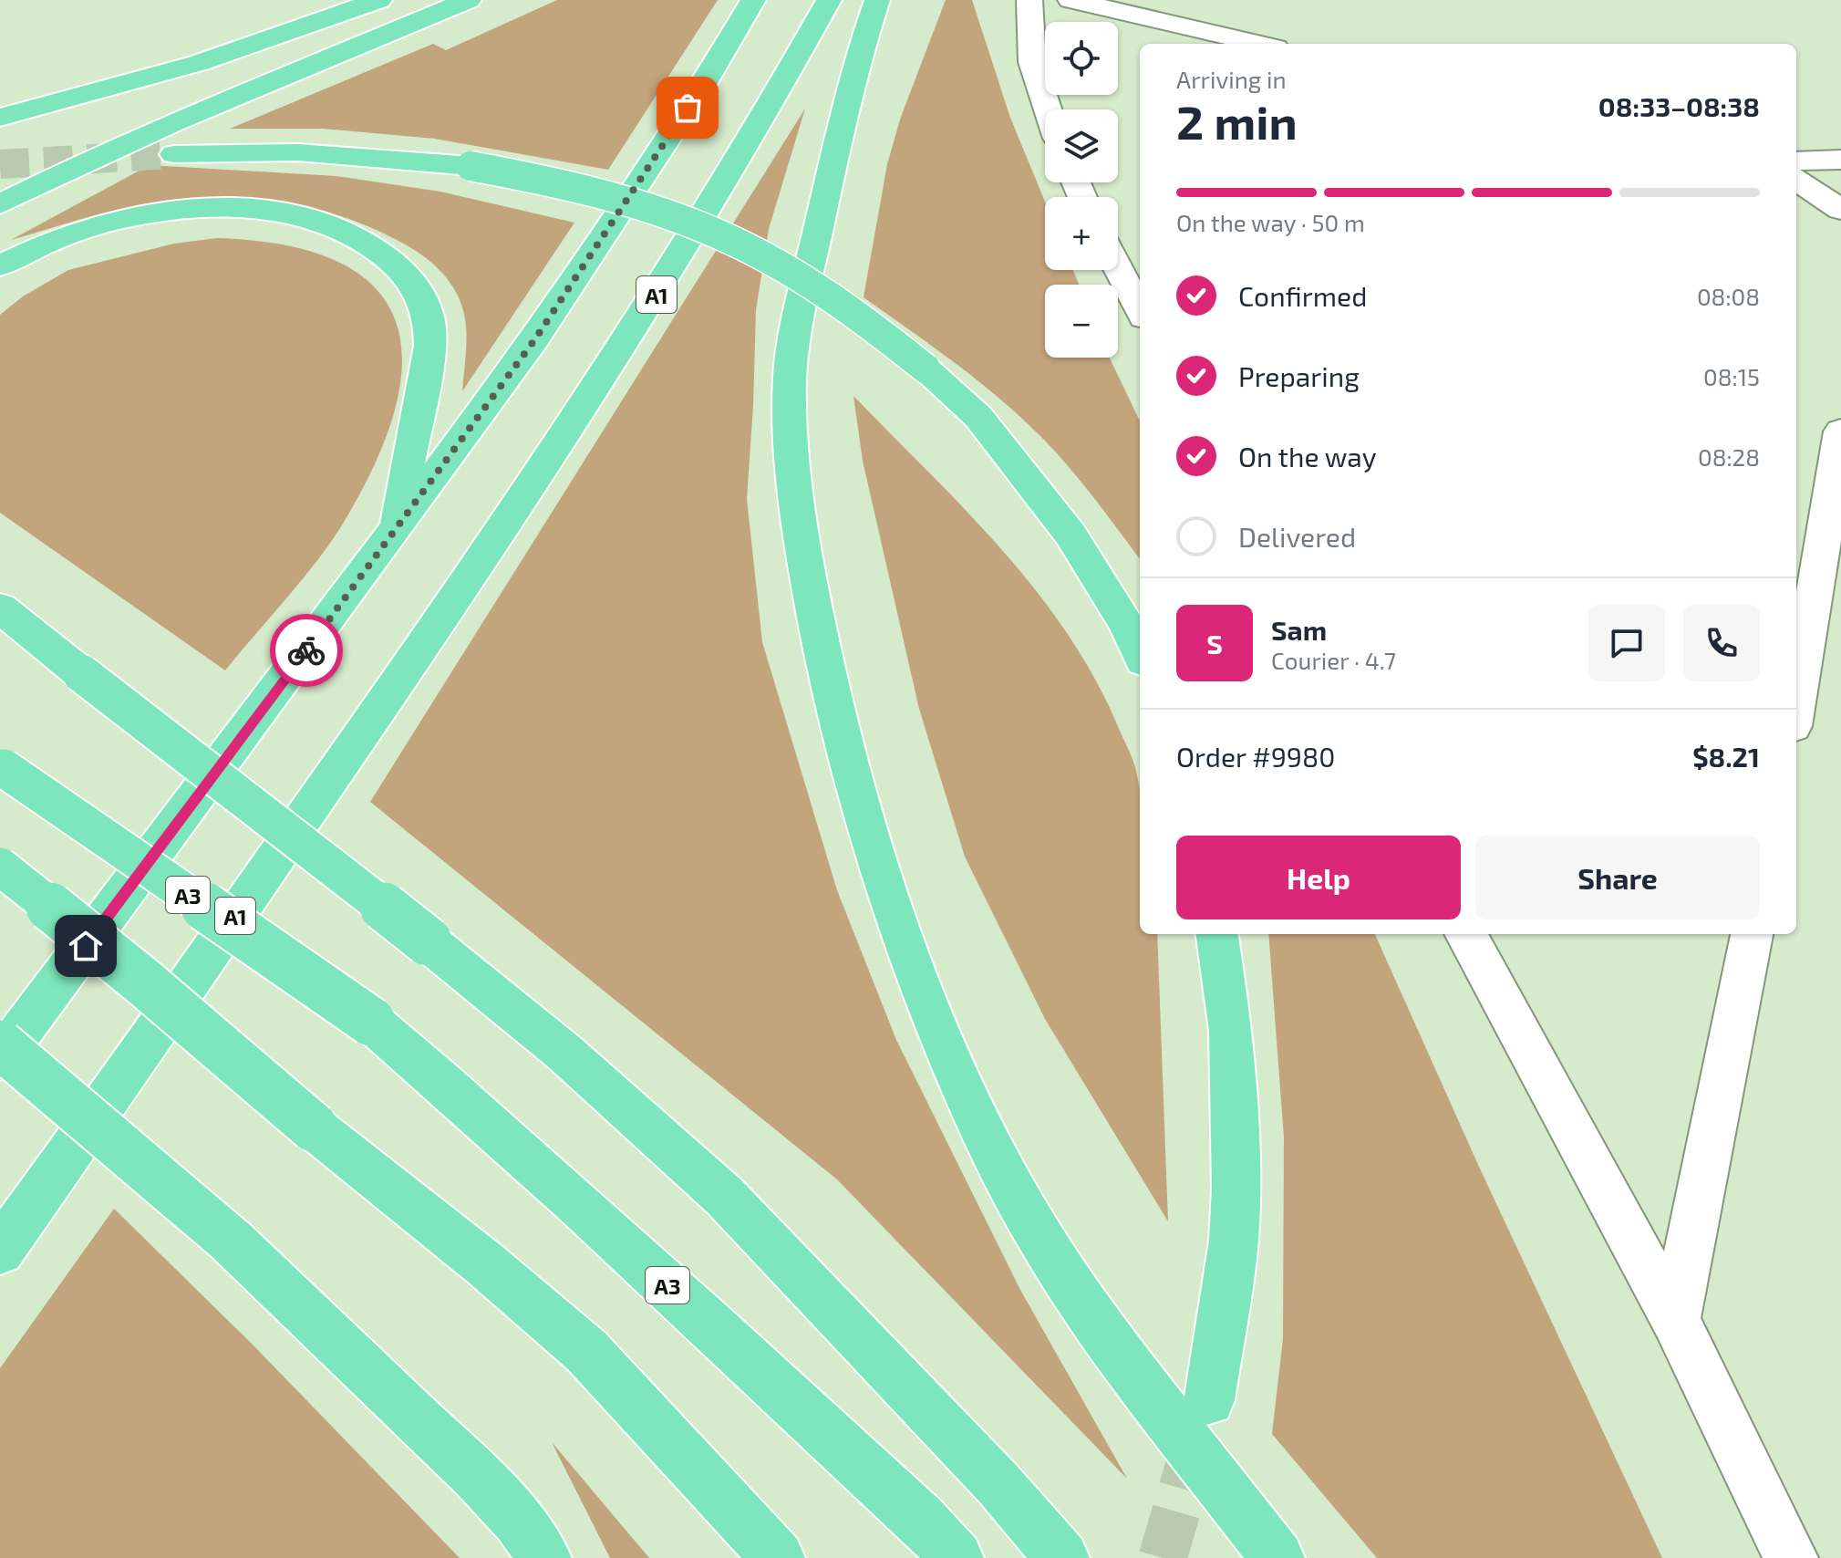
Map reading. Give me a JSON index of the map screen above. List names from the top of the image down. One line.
{"streets":{"highway":["A1","A3"]},"page":{"map_buttons":["+","−"],"heading":["2 min","Arriving in","08:33–08:38"],"panel":["Sam","Courier · 4.7","Order #9980","$8.21"],"bar":"On the way · 50 m","list":[["Confirmed","08:08"],["Preparing","08:15"],["On the way","08:28"],"Delivered"],"round":"S","buttons":["Help","Share"]}}
